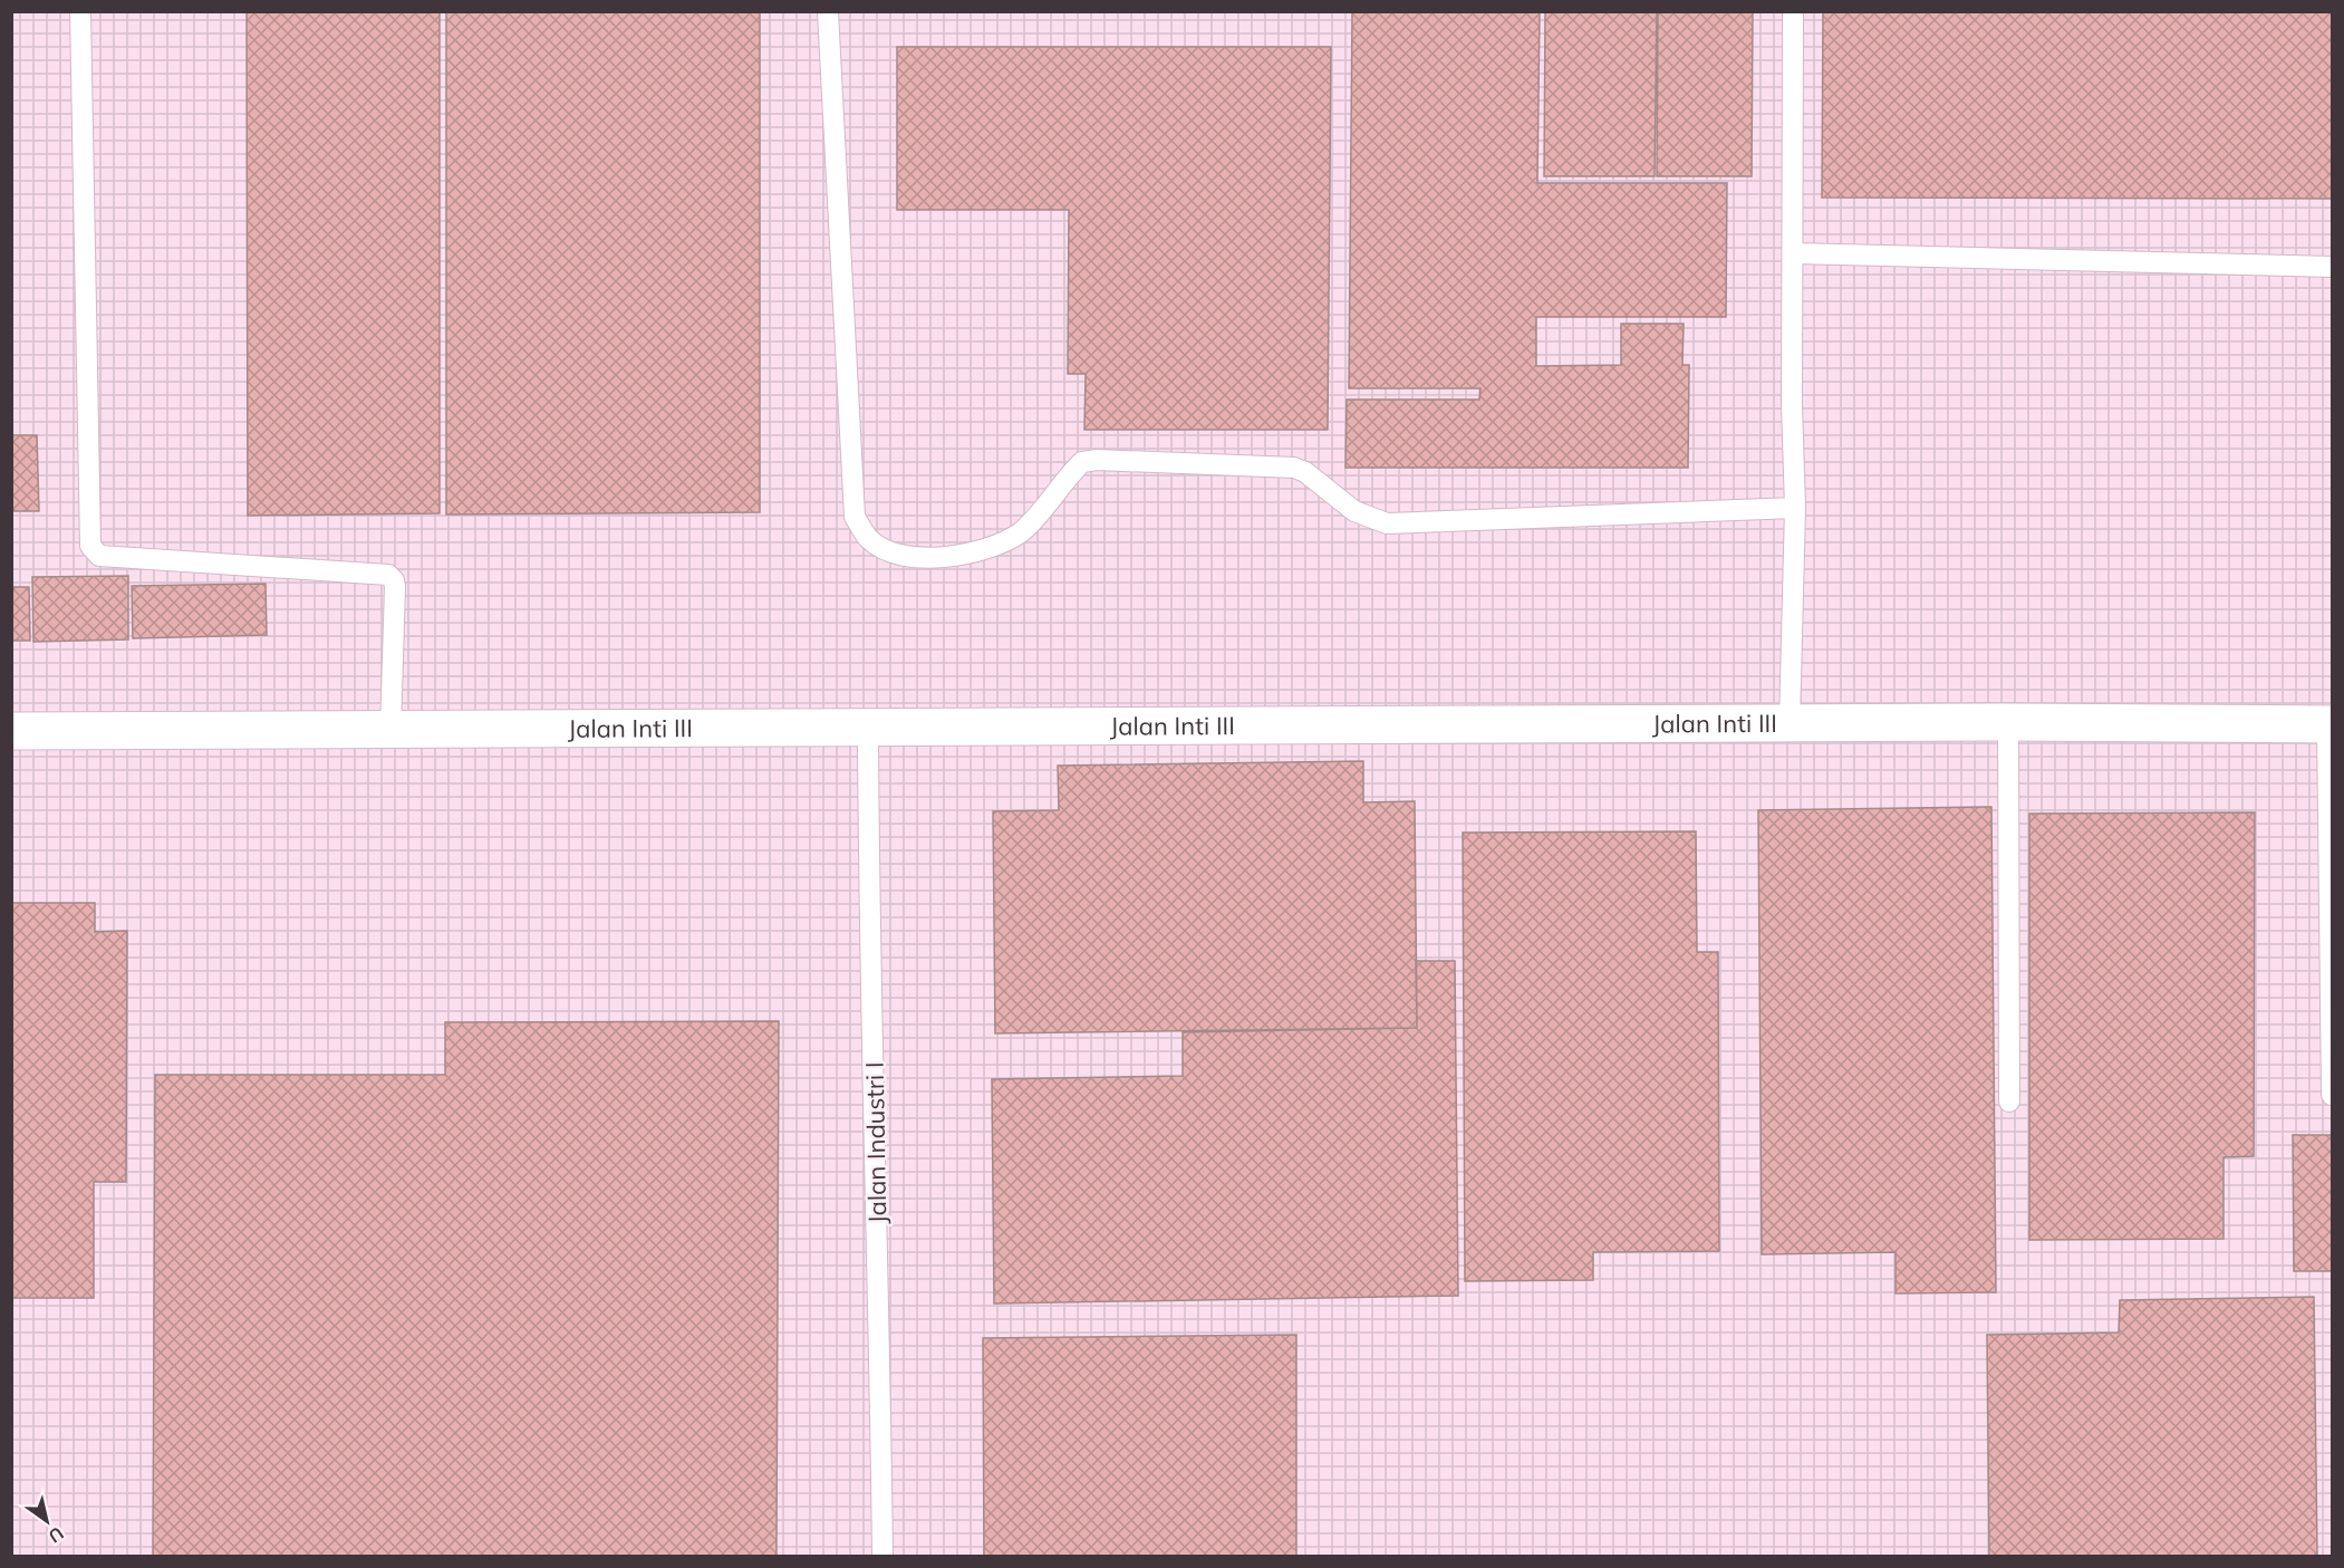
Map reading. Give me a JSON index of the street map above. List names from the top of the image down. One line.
{"streets":{"street":["Jalan Inti III"],"lane":["Jalan Industri I"]},"crossings":[["Jalan Inti III","Jalan Industri I"]],"north":"bottom right"}
